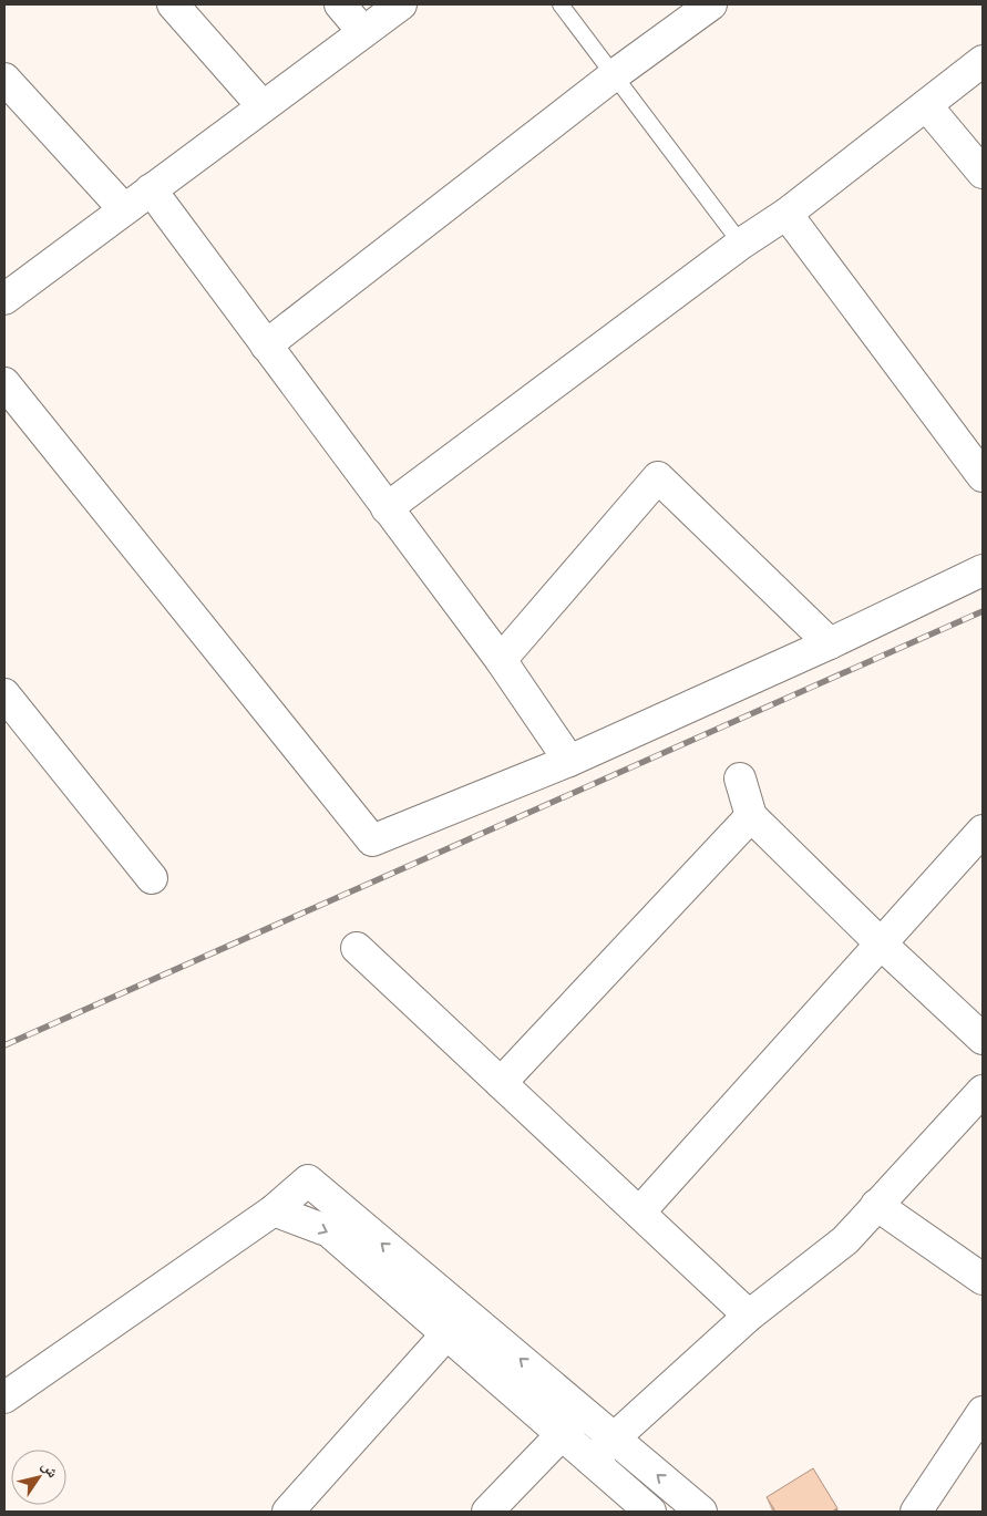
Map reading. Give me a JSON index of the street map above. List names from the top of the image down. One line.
{"north":"top right"}
